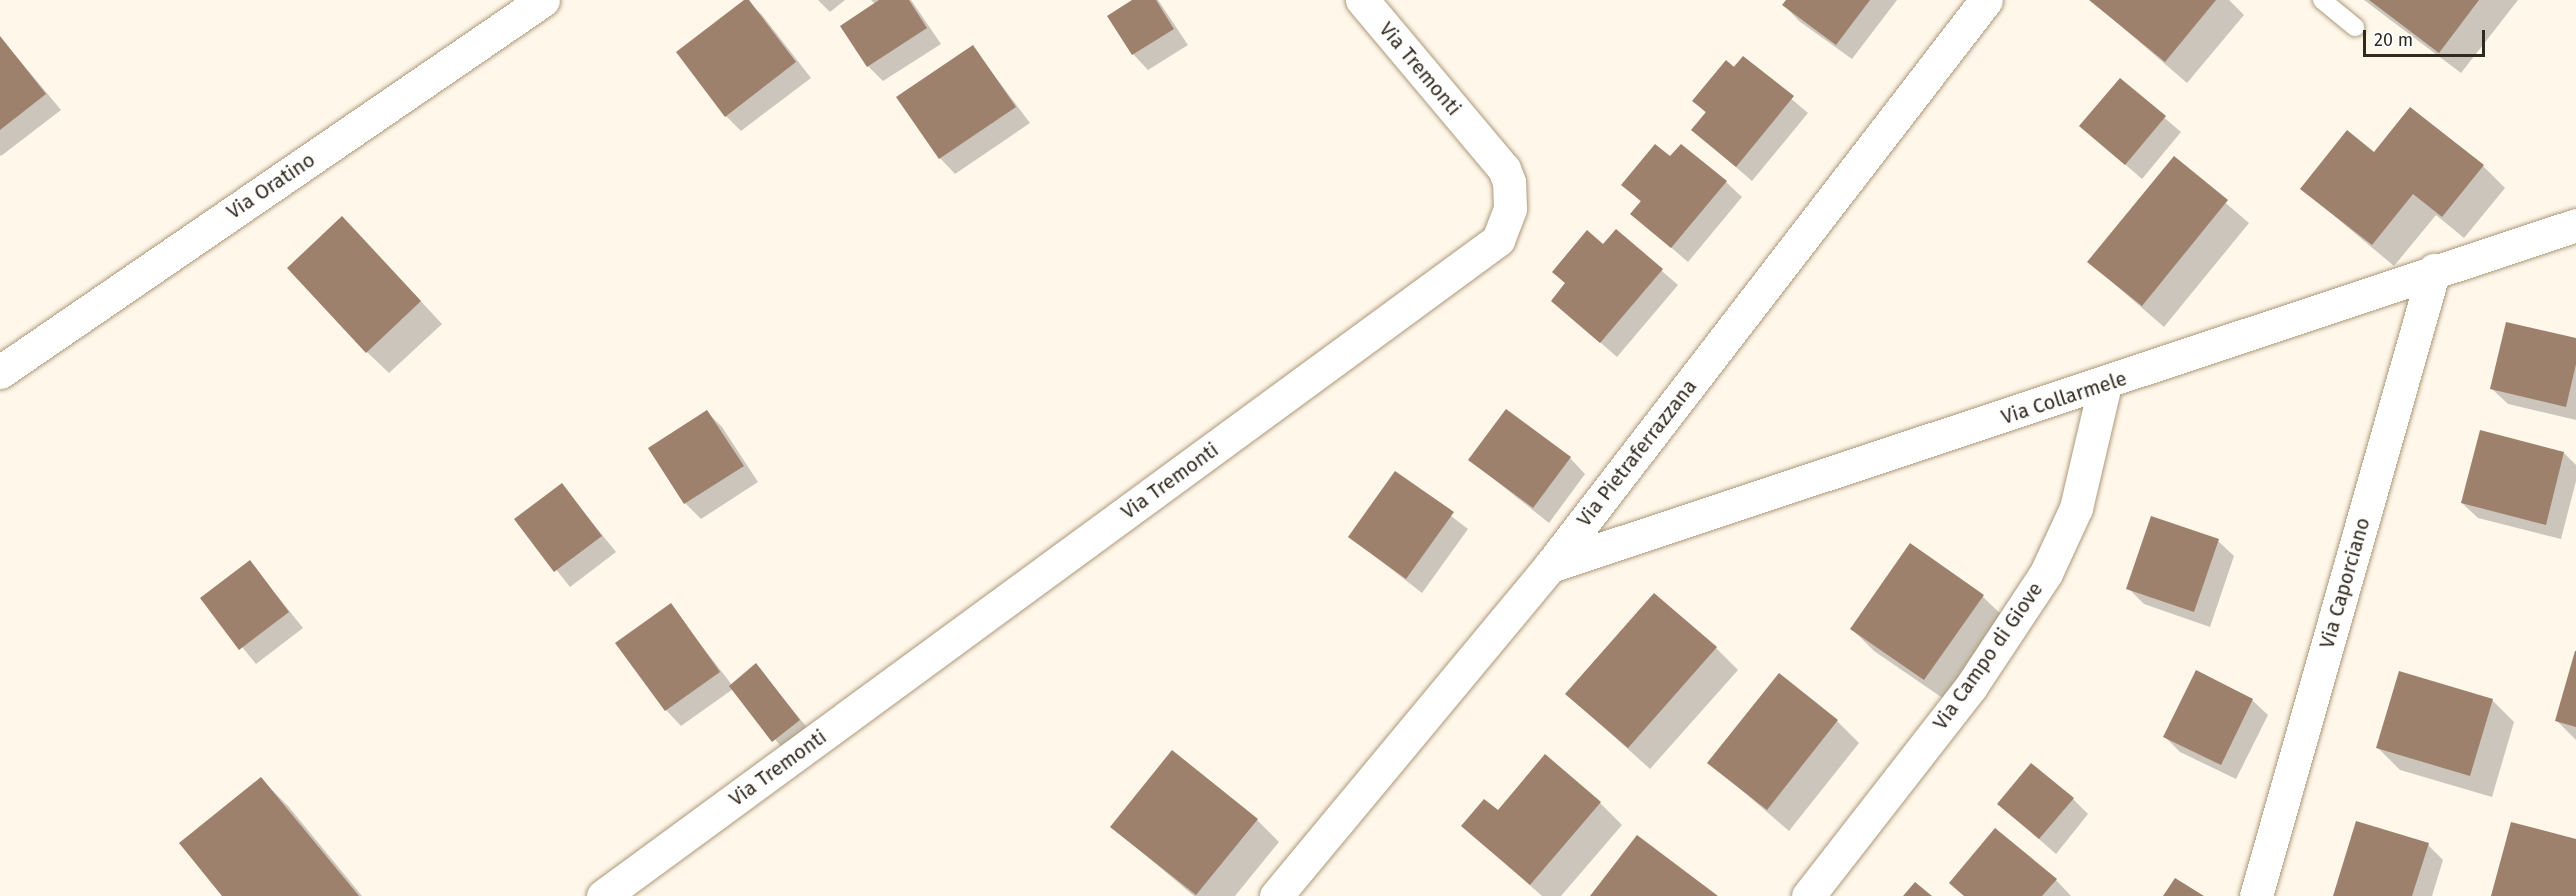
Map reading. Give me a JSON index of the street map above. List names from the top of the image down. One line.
{"streets":{"street":["Via Tremonti","Via Oratino","Via Collarmele","Via Pietraferrazzana","Via Caporciano","Via Campo di Giove"]},"crossings":[["Via Collarmele","Via Pietraferrazzana"],["Via Collarmele","Via Caporciano"],["Via Collarmele","Via Campo di Giove"]],"scale_bar":"20 m"}
